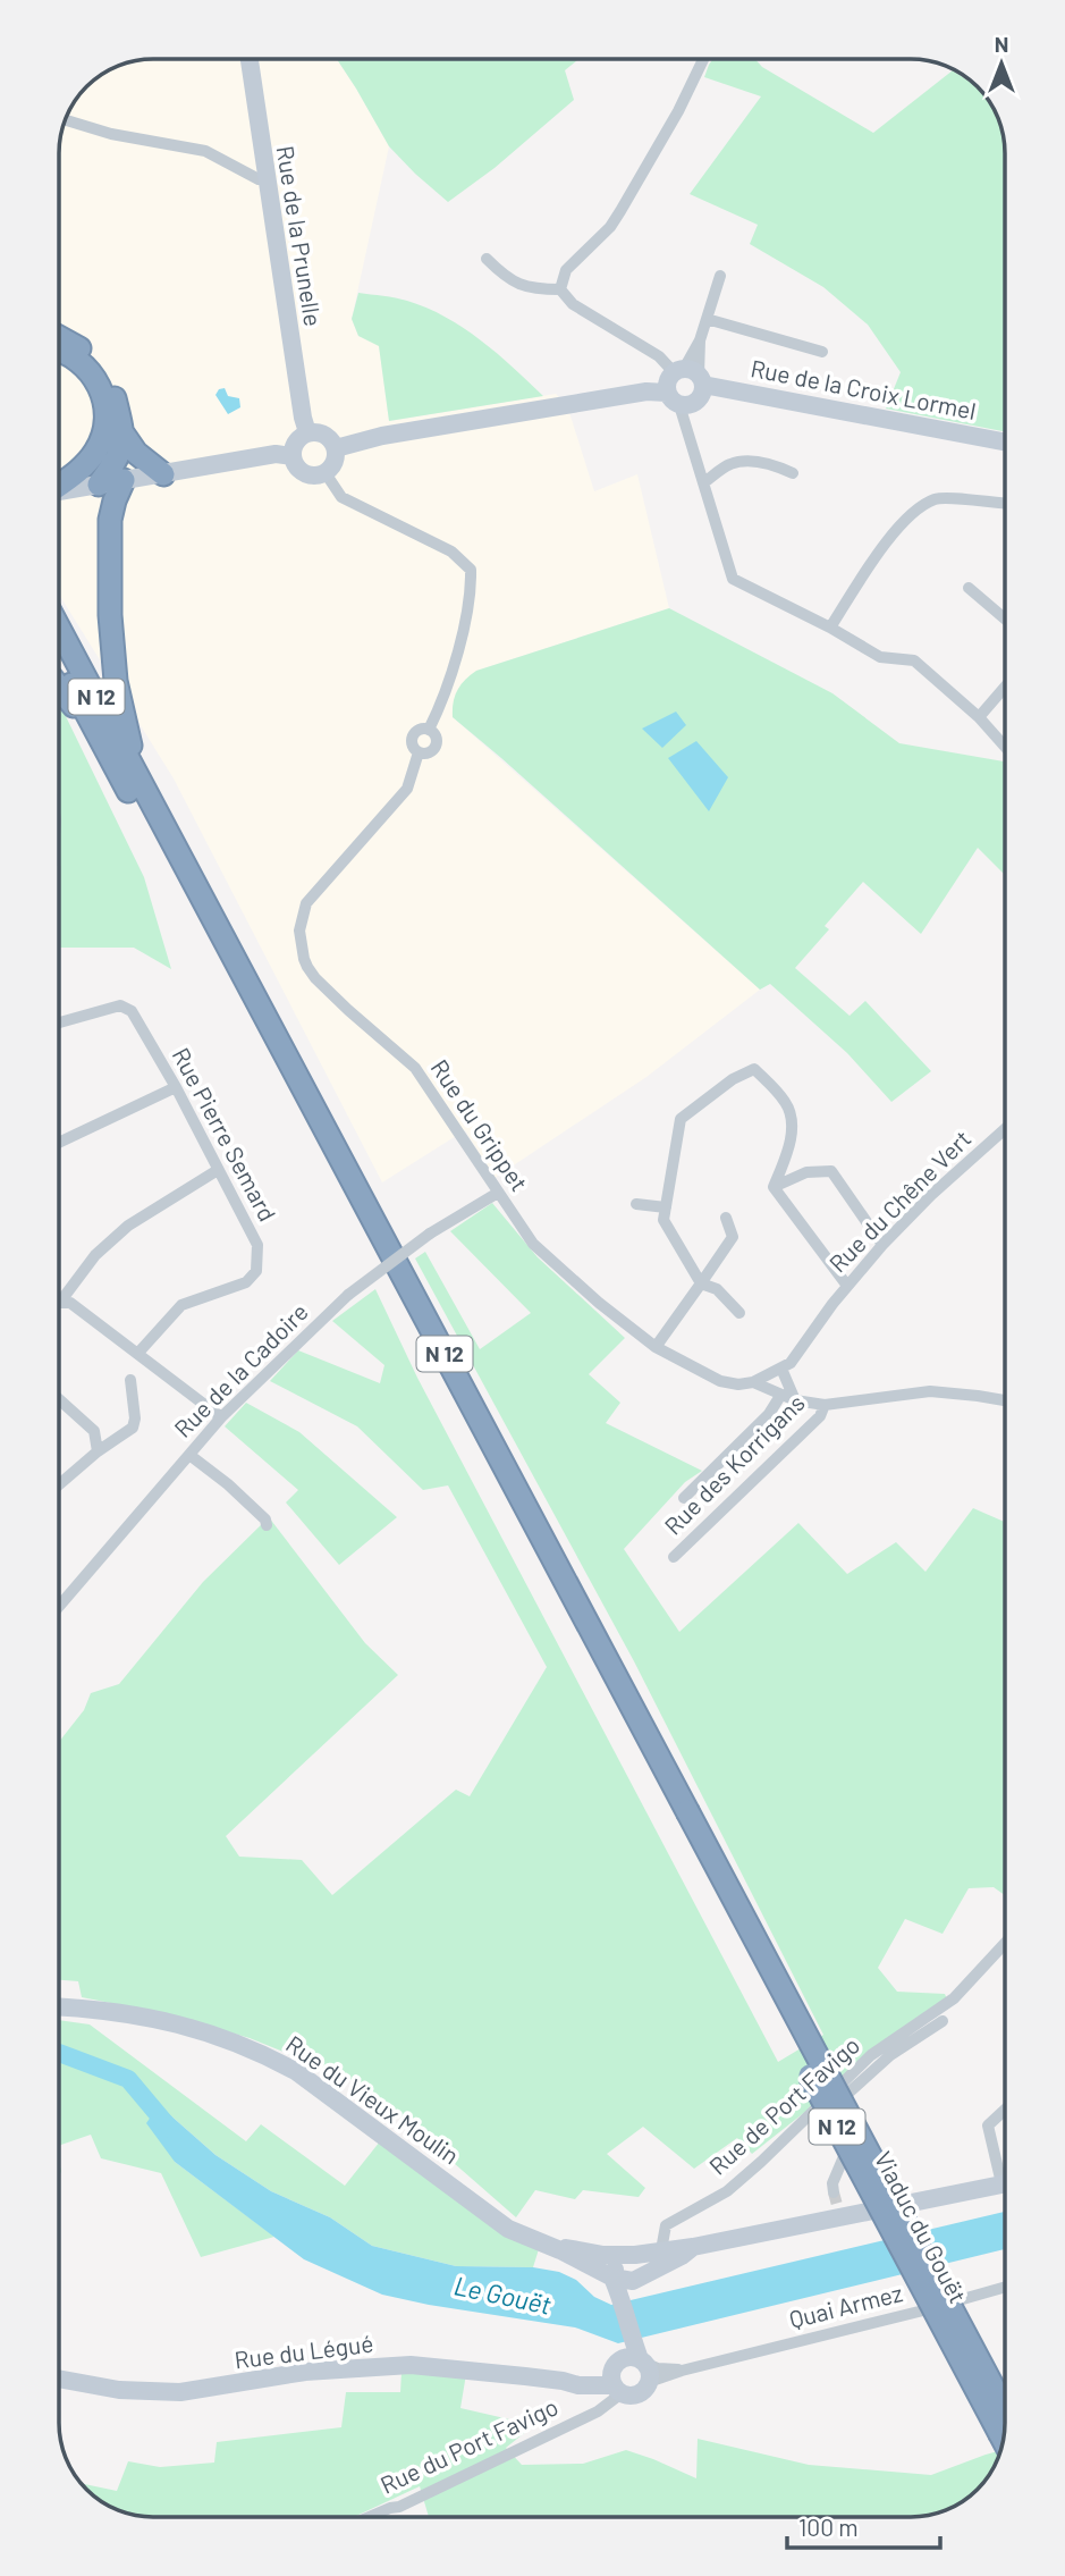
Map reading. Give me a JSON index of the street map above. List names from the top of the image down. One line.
{"streets":{"highway":["N 12","Viaduc du Gouët"],"street":["Rue de la Prunelle","Rue de la Croix Lormel","Rue du Grippet","Rue Pierre Semard","Rue du Chêne Vert","Rue de la Cadoire","Rue des Korrigans","Rue du Vieux Moulin","Rue de Port Favigo","Quai Armez","Rue du Légué","Rue du Port Favigo"]},"crossings":[["Rue de la Prunelle","Rue du Grippet"],["N 12","Viaduc du Gouët"],["Rue du Grippet","Rue du Chêne Vert"],["Rue du Grippet","Rue de la Cadoire"],["Rue du Grippet","Rue des Korrigans"],["Rue du Vieux Moulin","Rue de Port Favigo"],["Rue du Légué","Rue du Port Favigo"]],"water":["Le Gouët"],"scale_bar":"100 m","north":"top"}
